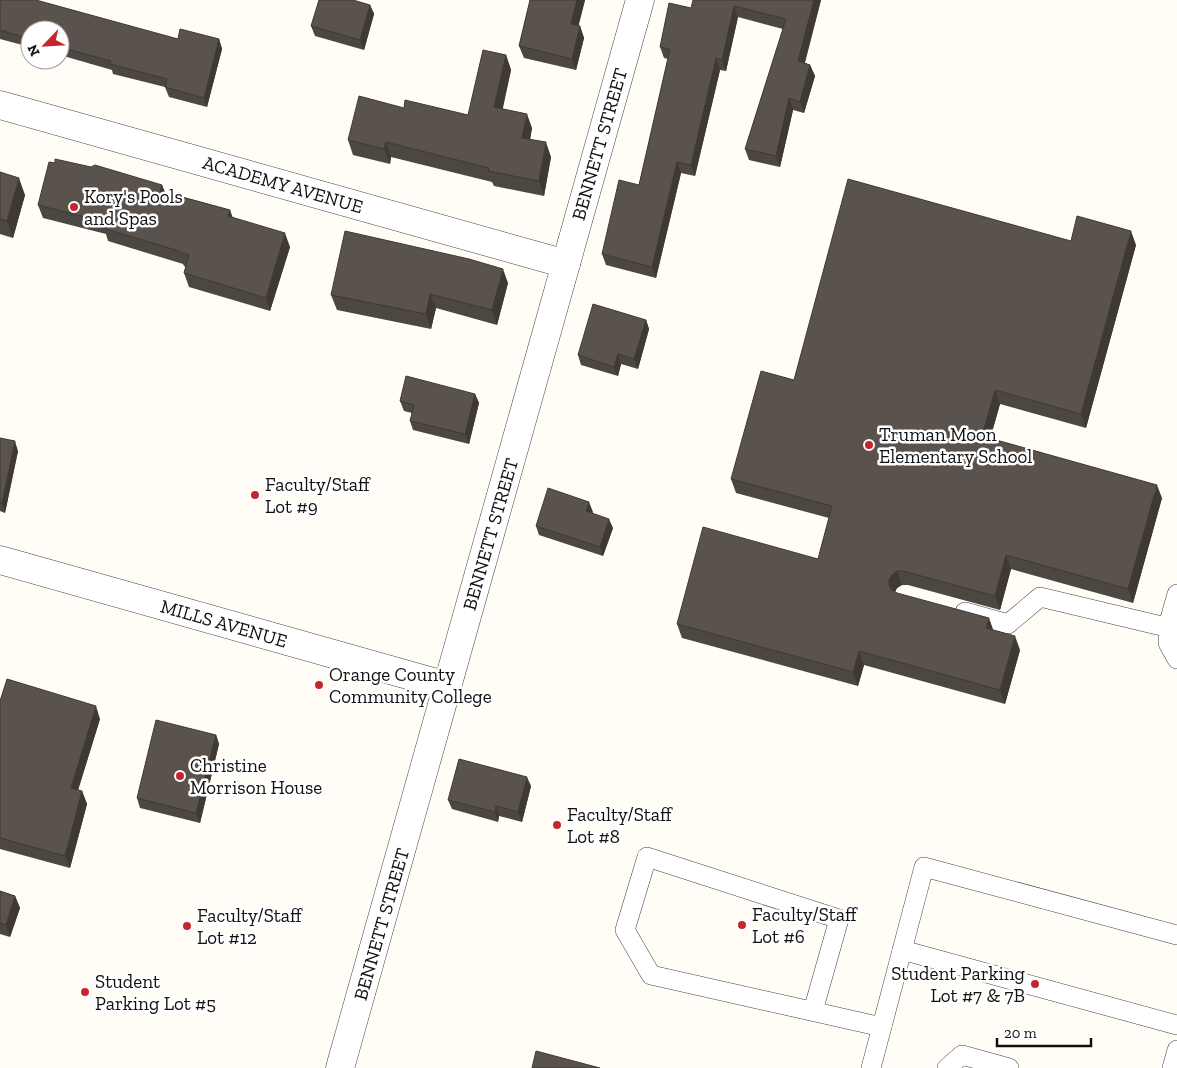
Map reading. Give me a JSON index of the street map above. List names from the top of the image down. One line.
{"streets":{"street":["BENNETT STREET","ACADEMY AVENUE","MILLS AVENUE"]},"crossings":[["BENNETT STREET","ACADEMY AVENUE"],["BENNETT STREET","MILLS AVENUE"]],"places":["Kory's Pools and Spas","Truman Moon Elementary School","Faculty/Staff Lot #9","Orange County Community College","Christine Morrison House","Faculty/Staff Lot #8","Faculty/Staff Lot #6","Faculty/Staff Lot #12","Student Parking Lot #7 & 7B","Student Parking Lot #5"],"scale_bar":"20 m","north":"bottom left"}
